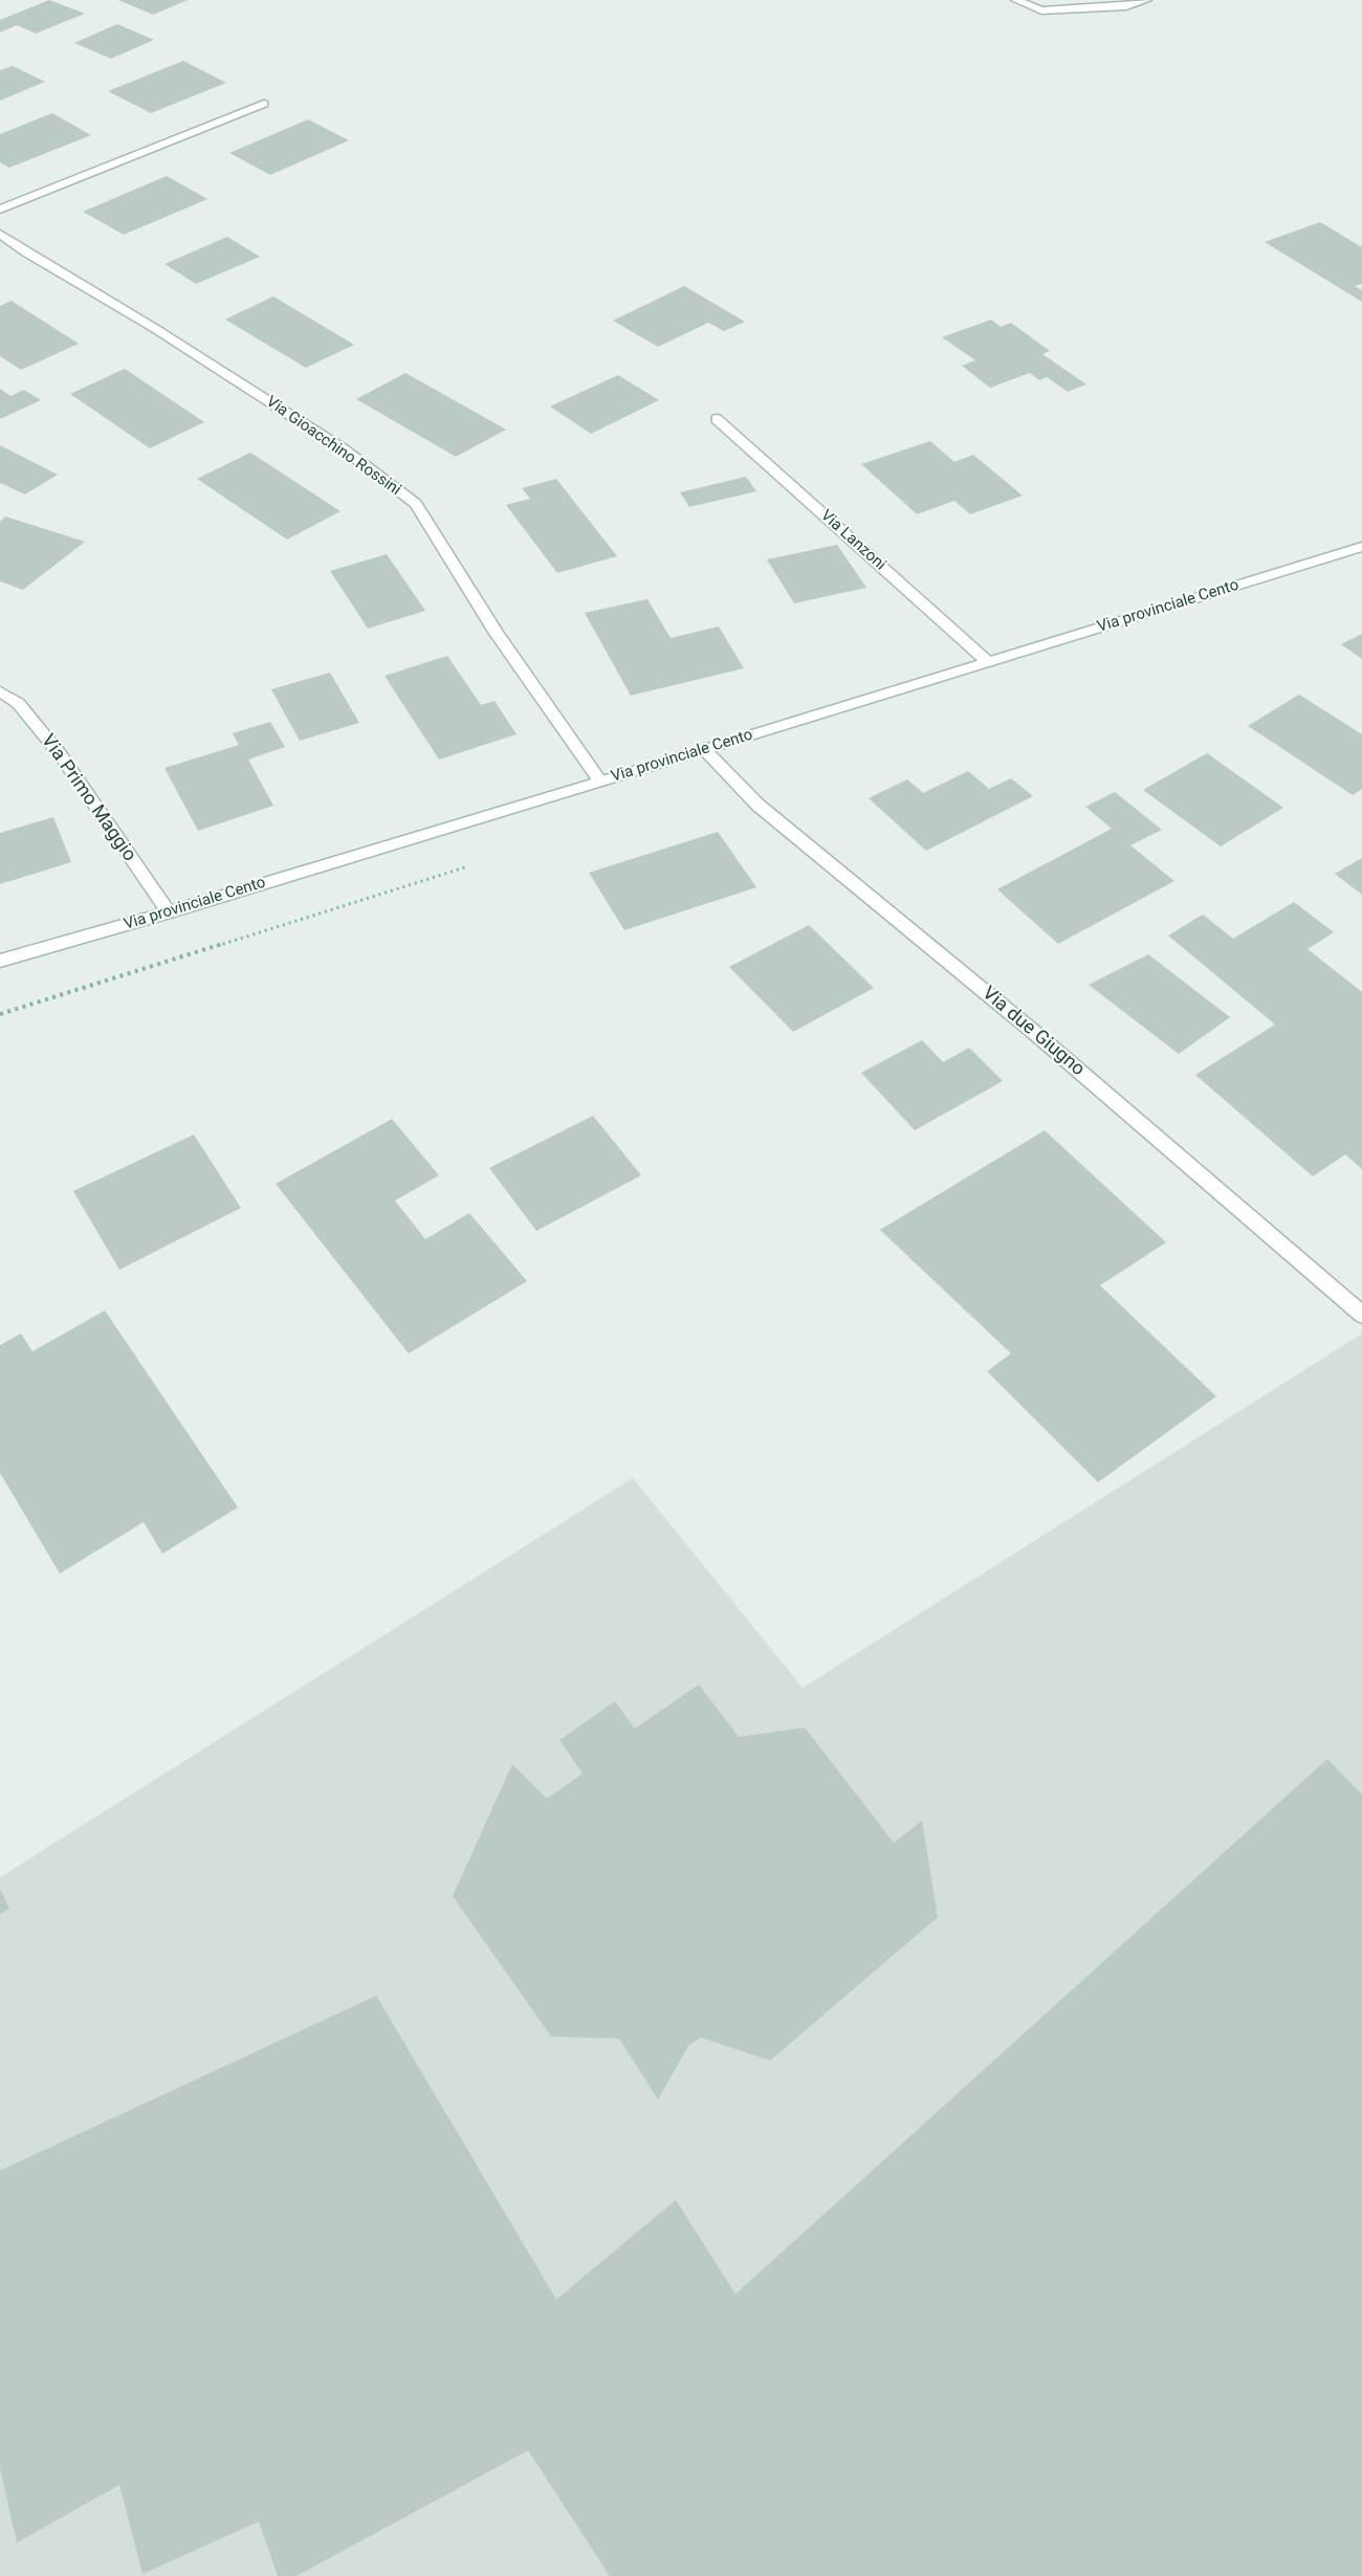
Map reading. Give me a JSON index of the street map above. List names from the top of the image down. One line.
{"streets":{"street":["Via Gioacchino Rossini","Via Lanzoni","Via provinciale Cento","Via Primo Maggio","Via due Giugno"]},"crossings":[["Via Gioacchino Rossini","Via provinciale Cento"],["Via Lanzoni","Via provinciale Cento"],["Via provinciale Cento","Via Primo Maggio"],["Via provinciale Cento","Via due Giugno"]]}
